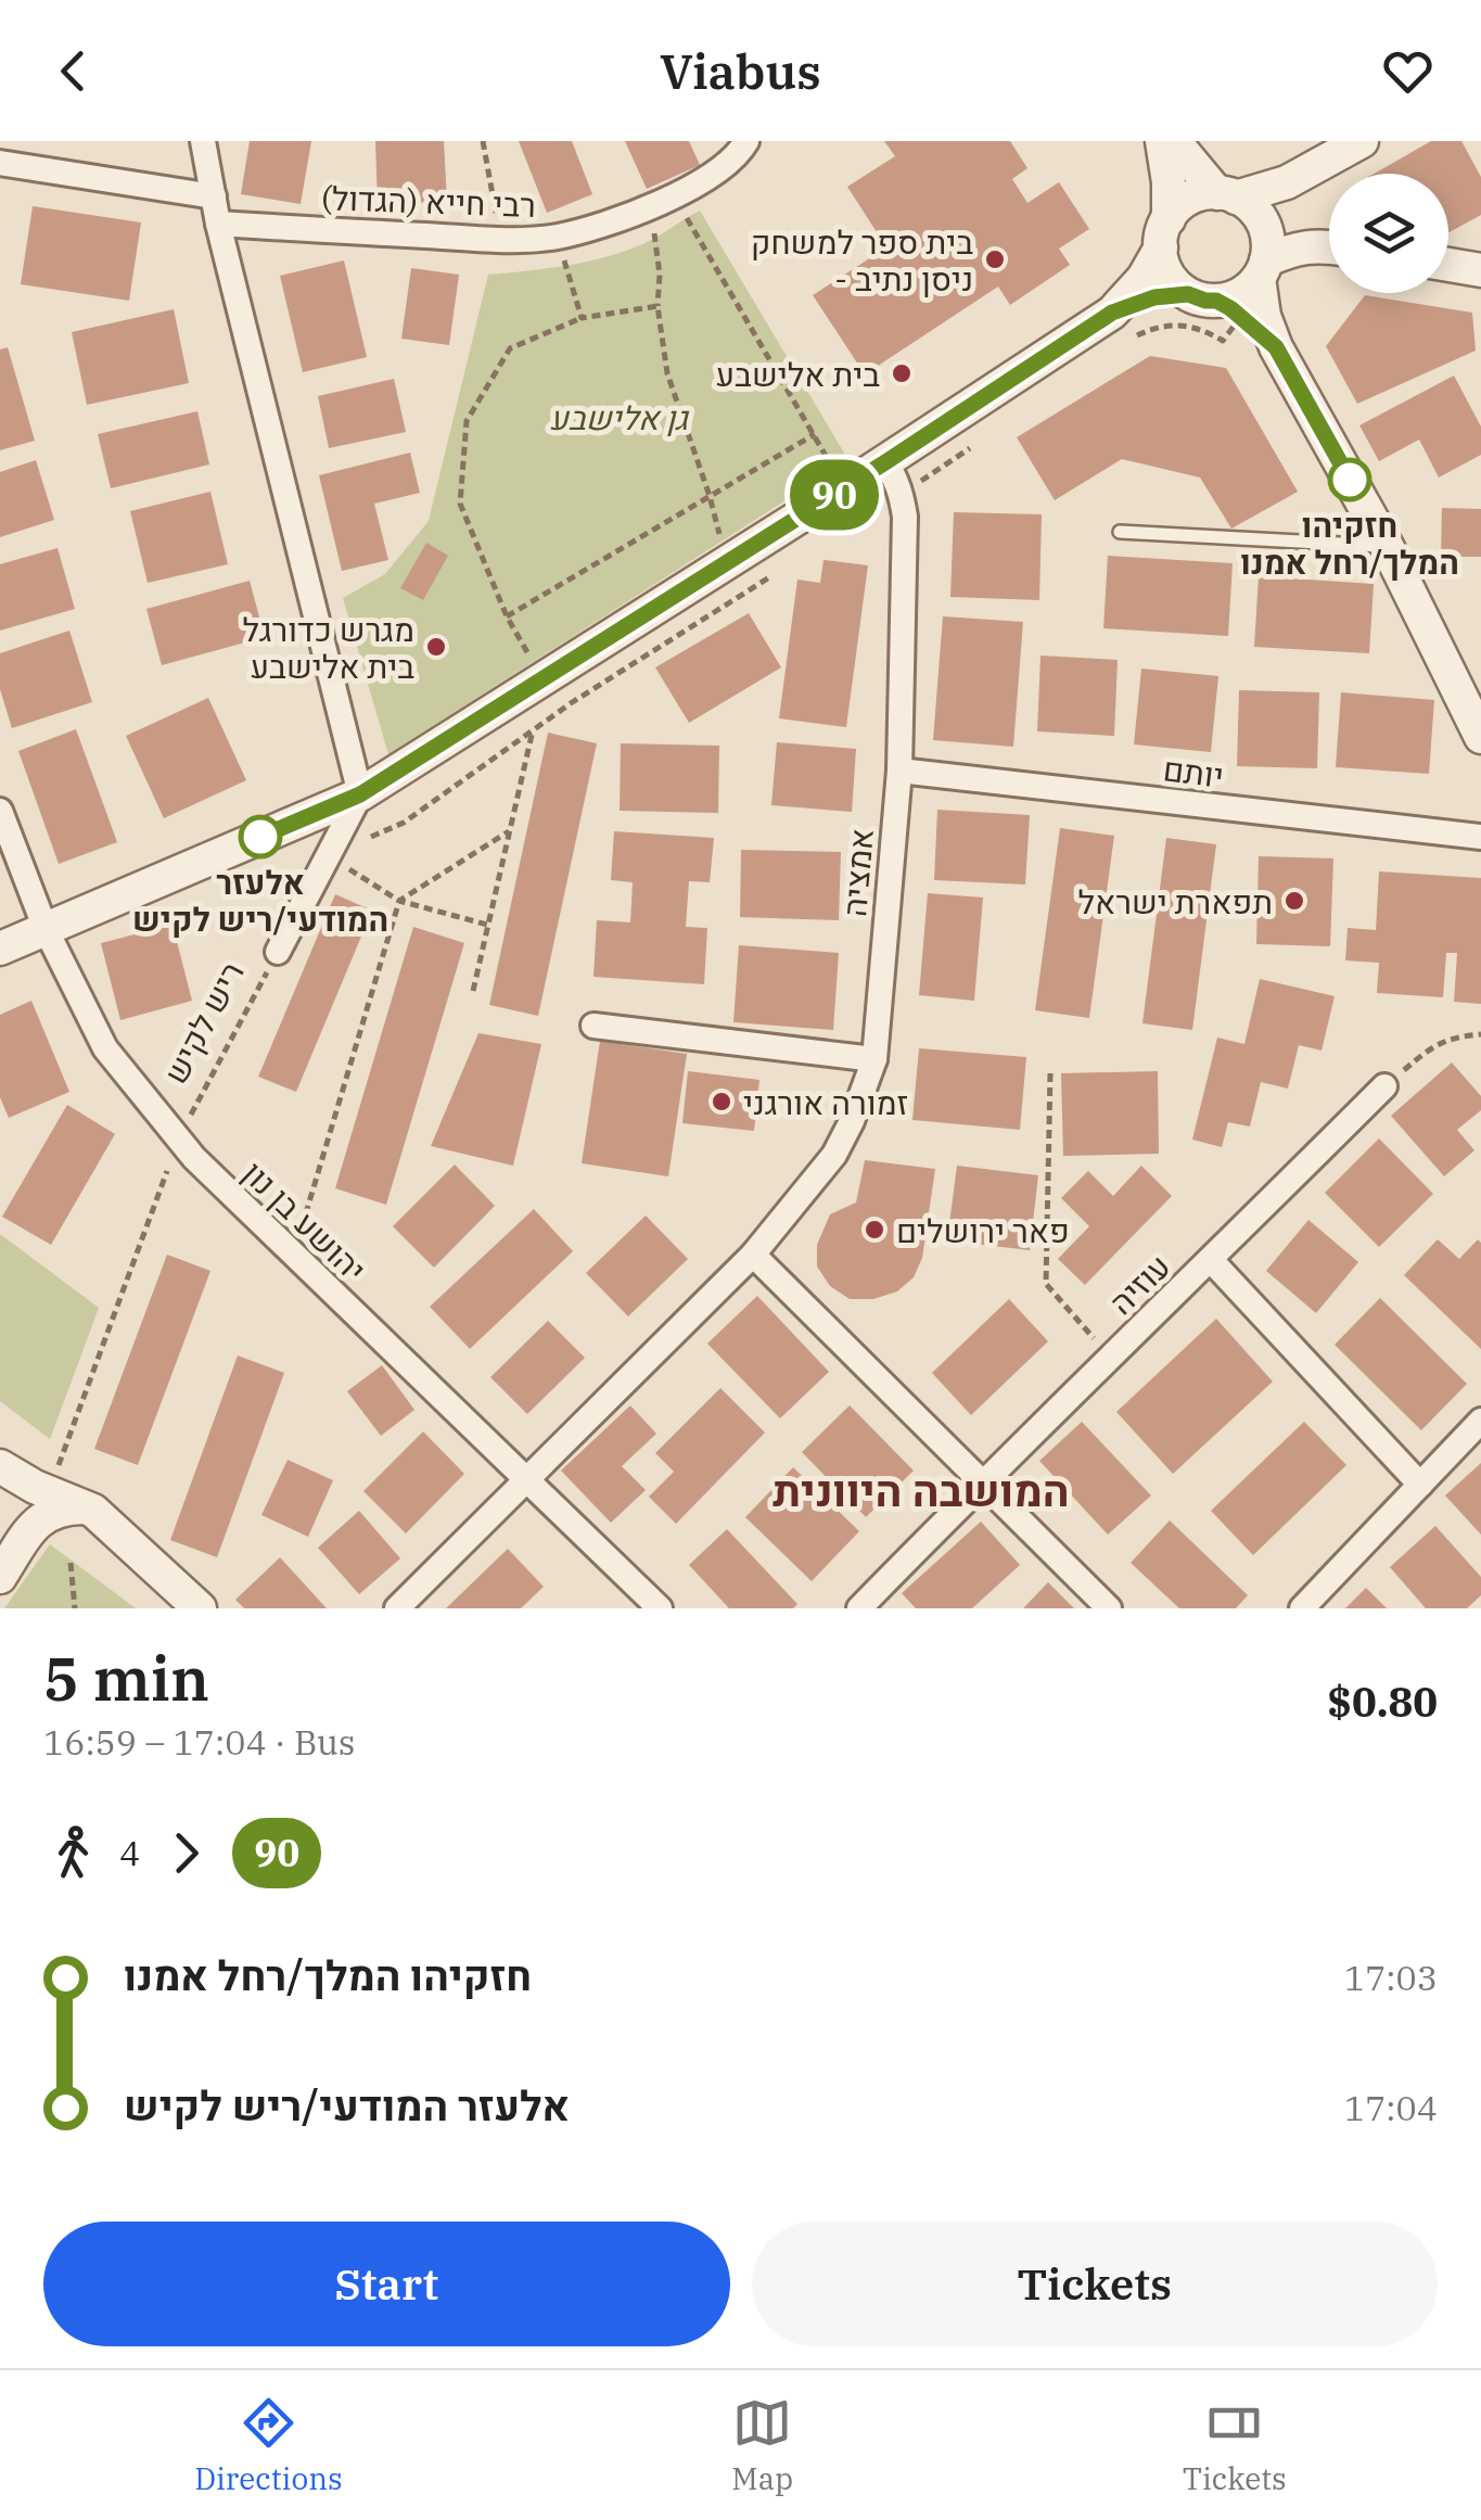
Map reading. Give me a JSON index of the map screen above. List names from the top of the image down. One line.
{"streets":{"street":["רבי חייא (הגדול)","יותם","אמציה","ריש לקיש","יהושע בן נון","עוזיה"]},"crossings":[["יותם","אמציה"],["אמציה","יהושע בן נון"],["ריש לקיש","יהושע בן נון"]],"districts":["המושבה היוונית"],"parks":["גן אלישבע"],"places":["בית ספר למשחק - ניסן נתיב","בית אלישבע","חזקיהו המלך/רחל אמנו","מגרש כדורגל בית אלישבע","אלעזר המודעי/ריש לקיש","תפארת ישראל","זמורה אורגני","פאר ירושלים"],"lines":["bus line 90"],"page":{"header":"Viabus","on_map":"90","heading":["5 min","16:59 – 17:04 · Bus","$0.80"],"legs":["4","90"],"list":[{"name":"חזקיהו המלך/רחל אמנו","value":"17:03"},{"name":"אלעזר המודעי/ריש לקיש","value":"17:04"}],"buttons":["Start","Tickets"],"tabs":["Directions","Map","Tickets"]}}
